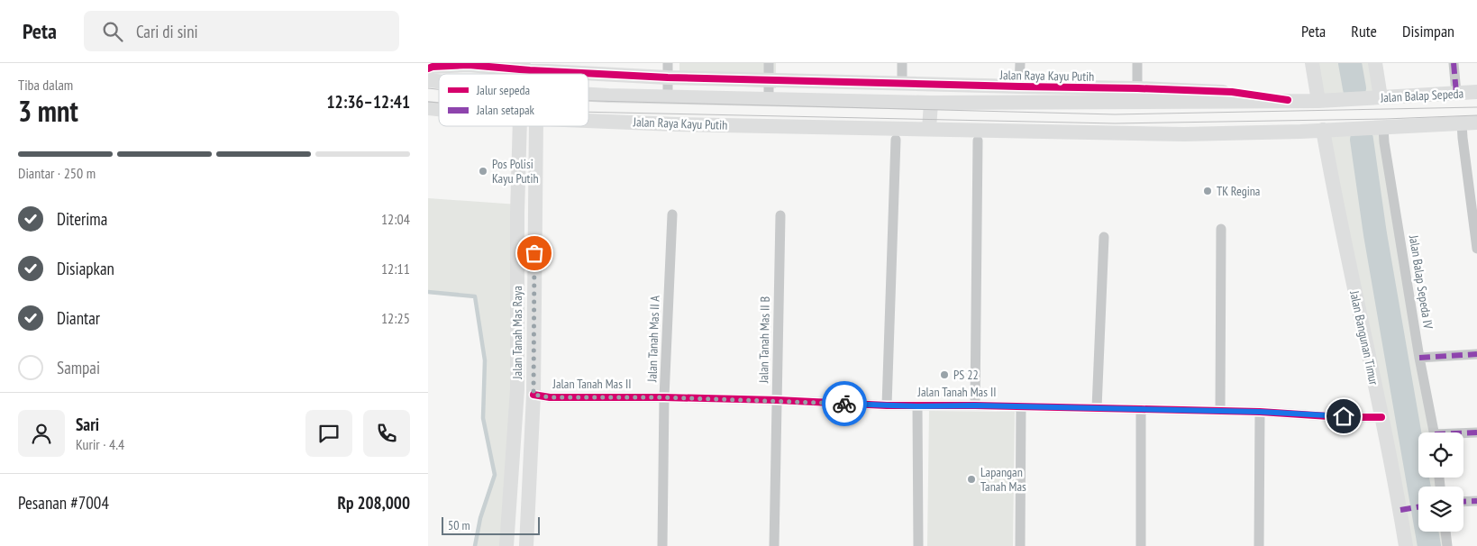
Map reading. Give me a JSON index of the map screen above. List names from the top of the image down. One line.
{"streets":{"main road":["Jalan Raya Kayu Putih","Jalan Balap Sepeda","Jalan Tanah Mas Raya","Jalan Bangunan Timur"],"street":["Jalan Balap Sepeda IV","Jalan Tanah Mas II A","Jalan Tanah Mas II B","Jalan Tanah Mas II"]},"crossings":[["Jalan Raya Kayu Putih","Jalan Balap Sepeda"],["Jalan Raya Kayu Putih","Jalan Balap Sepeda IV"],["Jalan Raya Kayu Putih","Jalan Bangunan Timur"],["Jalan Tanah Mas Raya","Jalan Tanah Mas II"],["Jalan Bangunan Timur","Jalan Tanah Mas II"],["Jalan Tanah Mas II A","Jalan Tanah Mas II"],["Jalan Tanah Mas II B","Jalan Tanah Mas II"]],"places":["Pos Polisi Kayu Putih","TK Regina","PS 22","Lapangan Tanah Mas"],"legend":["Jalur sepeda","Jalan setapak"],"scale_bar":"50 m","page":{"header":"Peta","search":"Cari di sini","nav":["Peta","Rute","Disimpan"],"heading":["3 mnt","Tiba dalam","12:36–12:41"],"panel":["Sari","Kurir · 4.4","Pesanan #7004","Rp 208,000"],"bar":"Diantar · 250 m","list":[["Diterima","12:04"],["Disiapkan","12:11"],["Diantar","12:25"],"Sampai"],"scale":"50 m"}}
